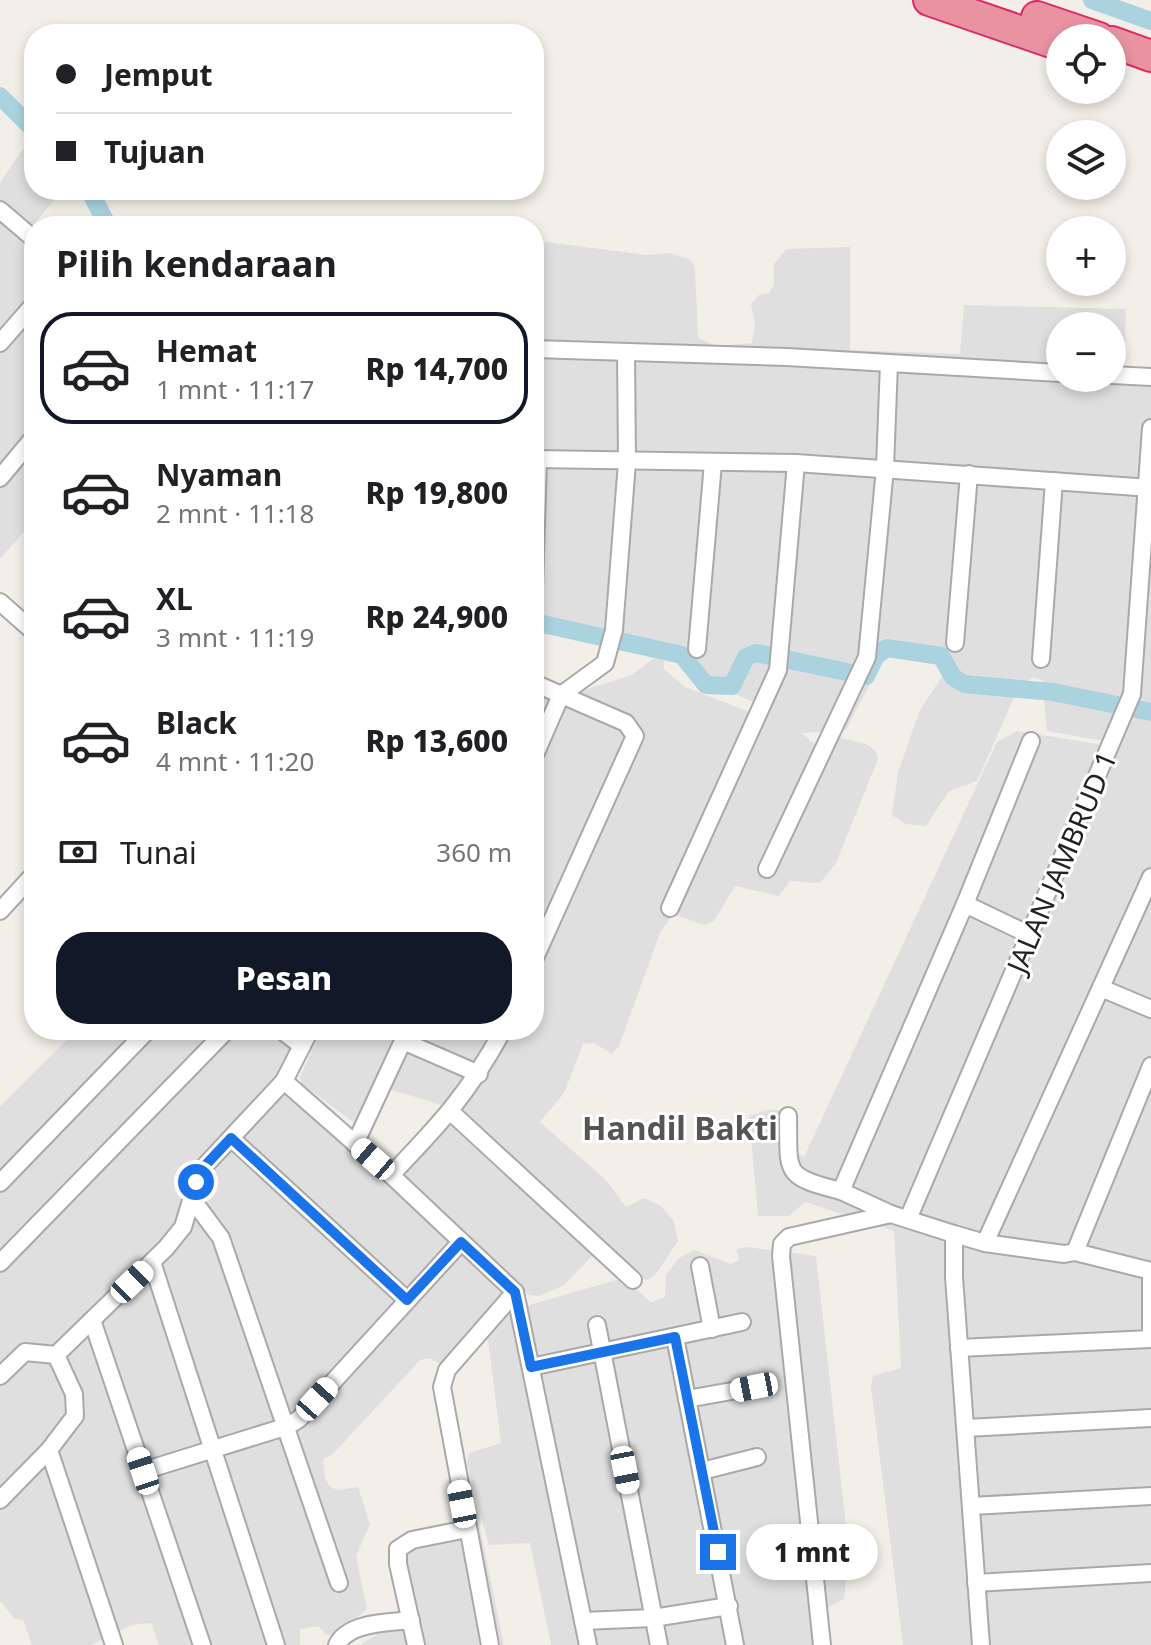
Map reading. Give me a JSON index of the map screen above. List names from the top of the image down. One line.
{"streets":{"street":["JALAN JAMBRUD 1"]},"districts":["Handil Bakti"],"page":{"map_buttons":["+","−"],"banner":["Jemput","Tujuan"],"heading":"Pilih kendaraan","list":[{"name":"Hemat","note":"1 mnt · 11:17","value":"Rp 14,700"},{"name":"Nyaman","note":"2 mnt · 11:18","value":"Rp 19,800"},{"name":"XL","note":"3 mnt · 11:19","value":"Rp 24,900"},{"name":"Black","note":"4 mnt · 11:20","value":"Rp 13,600"}],"pay":["Tunai","360 m"],"buttons":"Pesan","bubble":"1 mnt"}}
